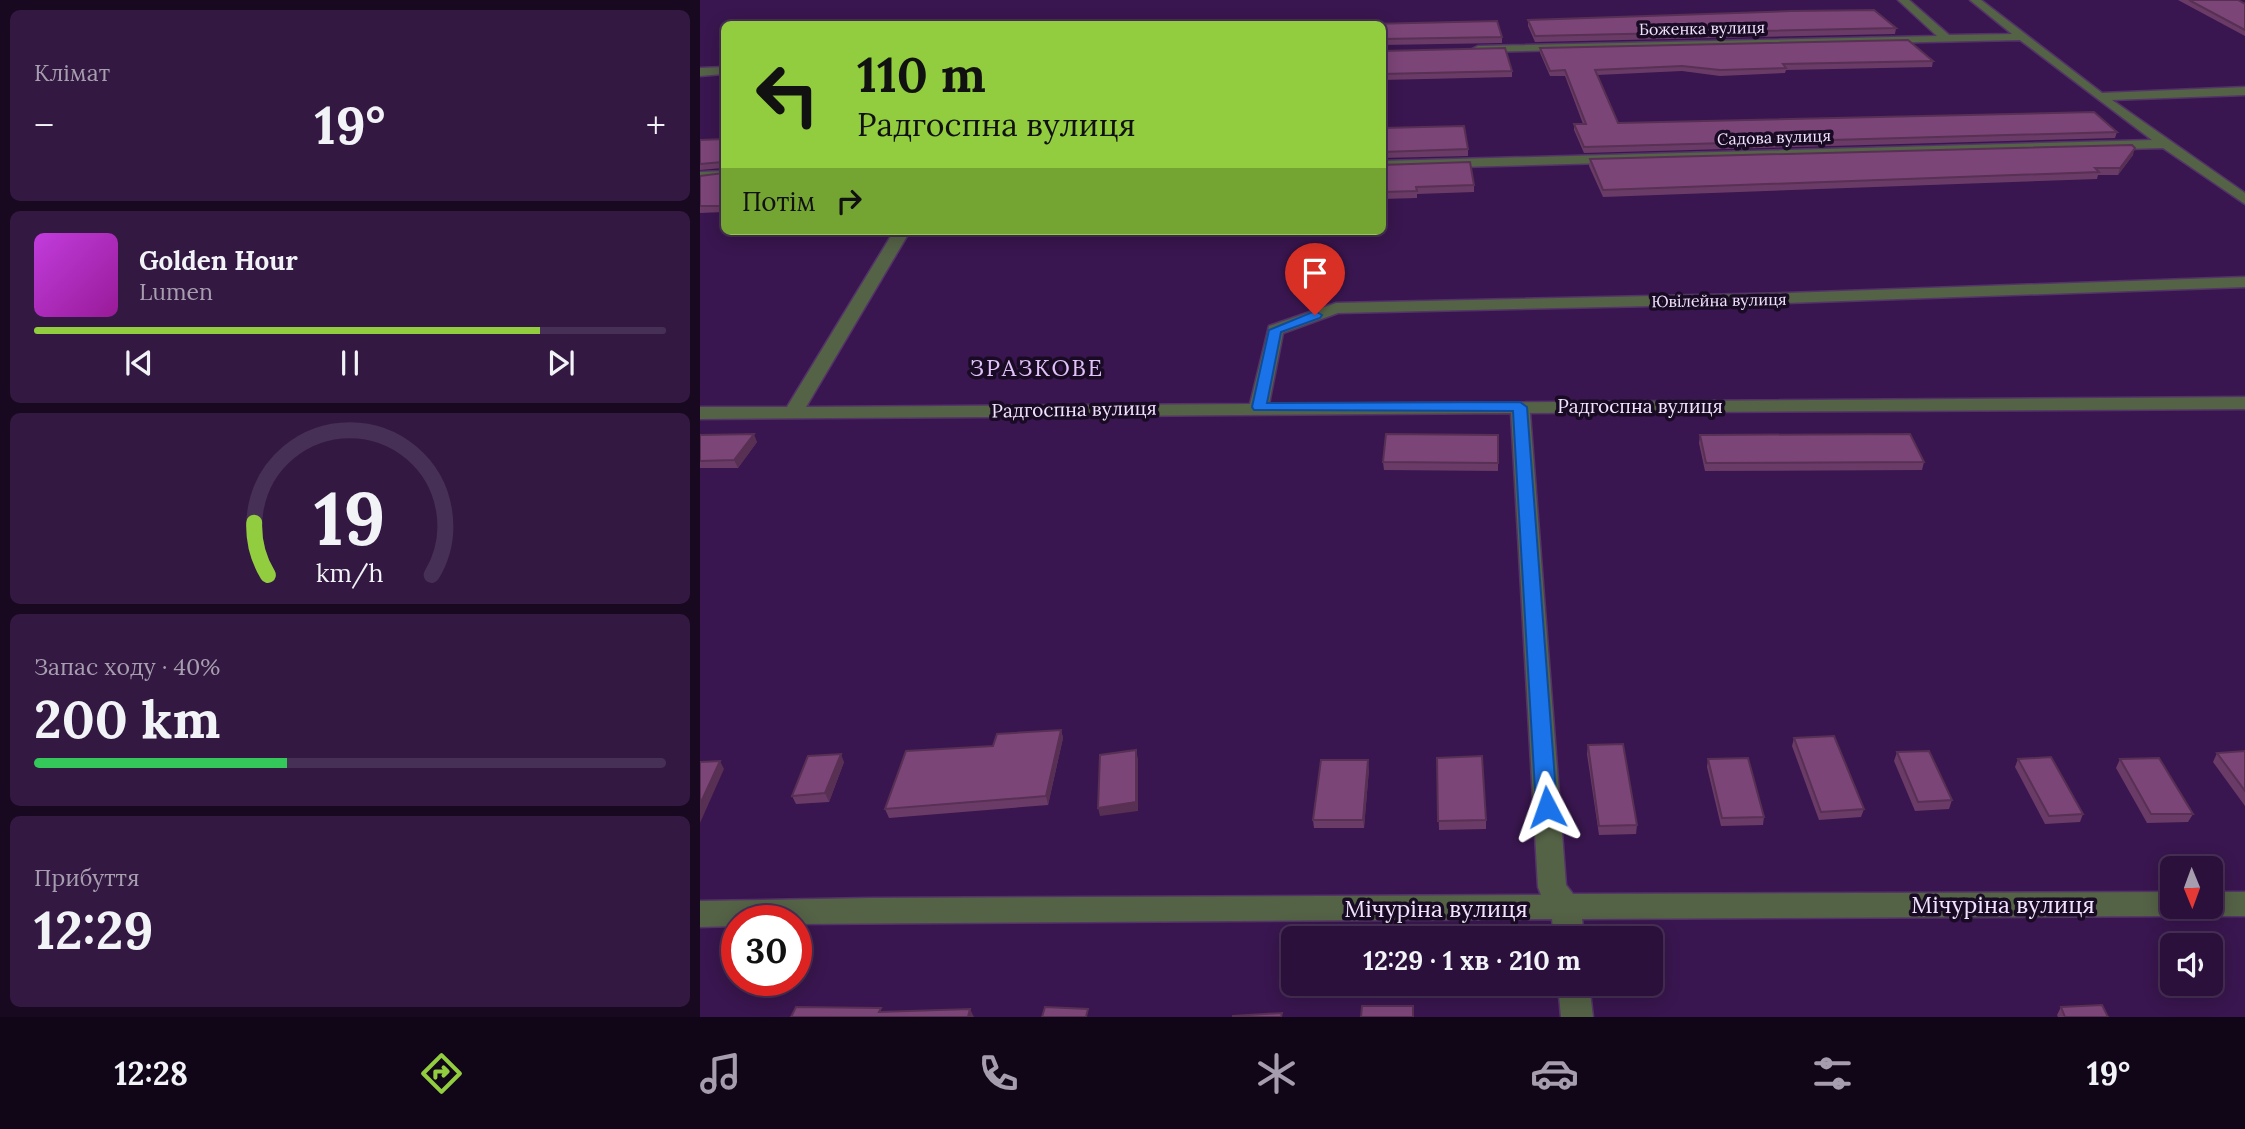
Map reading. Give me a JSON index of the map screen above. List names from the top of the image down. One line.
{"streets":{"street":["Боженка вулиця","Садова вулиця","Ювілейна вулиця","Радгоспна вулиця","Мічуріна вулиця"]},"crossings":[["Ювілейна вулиця","Радгоспна вулиця"]],"districts":["ЗРАЗКОВЕ"],"north":"bottom","page":{"tile":["Клімат",["Запас ходу · 40%","200 km"],["Прибуття","12:29"]],"turn":["110 m","Радгоспна вулиця"],"heat":["−","19°","+"],"then":"Потім","song":["Golden Hour","Lumen"],"limit":"30","trip":"12:29 · 1 хв · 210 m","tabs":["12:28","19°"],"gauge":["19","km/h"]}}
